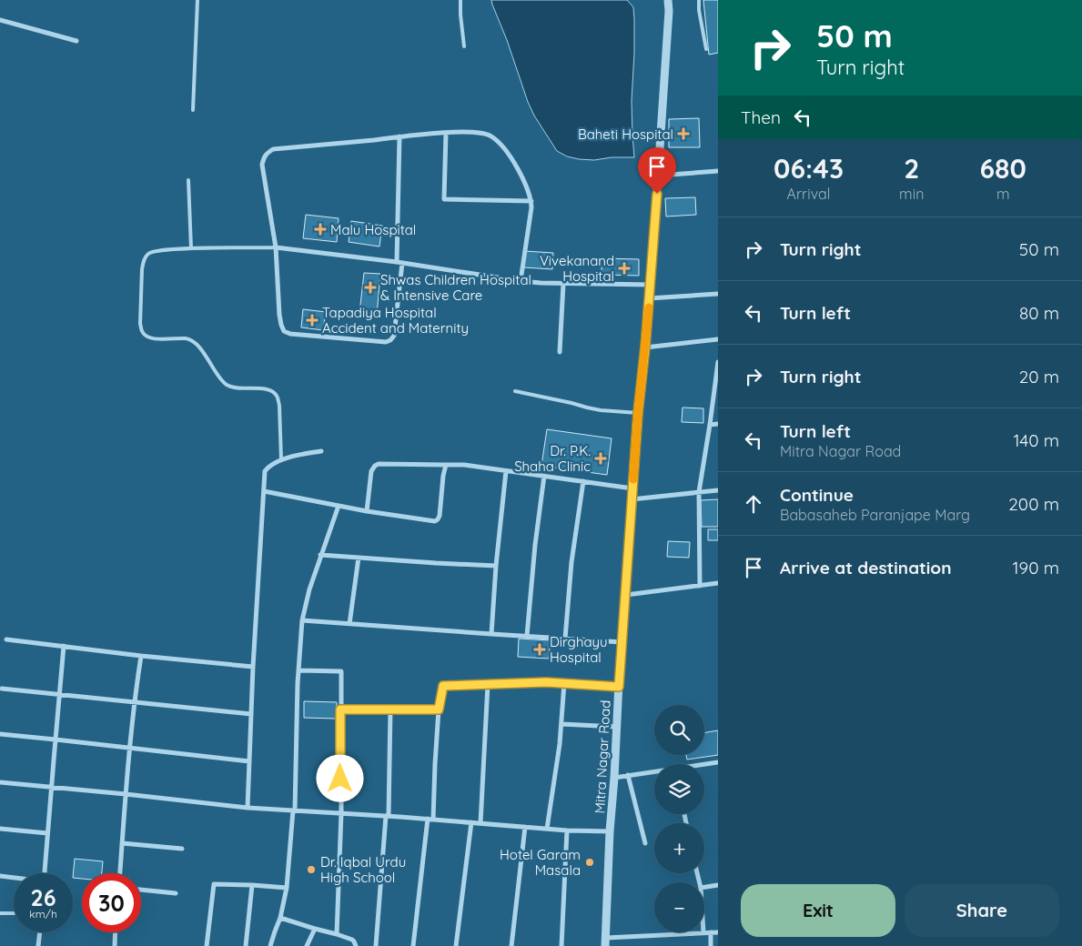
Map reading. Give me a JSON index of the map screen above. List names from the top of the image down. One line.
{"streets":{"street":["Mitra Nagar Road"]},"places":{"health":["Baheti Hospital","Malu Hospital","Vivekanand Hospital","Shwas Children Hospital & Intensive Care","Tapadiya Hospital Accident and Maternity","Dr. P.K. Shaha Clinic","Dirghayu Hospital"],"other":["Hotel Garam Masala","Dr. Iqbal Urdu High School"]},"page":{"turn":["50 m","Turn right"],"then":"Then","eta":["06:43","Arrival","2","min","680","m"],"list":[{"name":"Turn right","value":"50 m"},{"name":"Turn left","value":"80 m"},{"name":"Turn right","value":"20 m"},{"name":"Turn left","note":"Mitra Nagar Road","value":"140 m"},{"name":"Continue","note":"Babasaheb Paranjape Marg","value":"200 m"},{"name":"Arrive at destination","value":"190 m"}],"map_buttons":["+","−"],"speed":"26 km/h","limit":"30","buttons":["Exit","Share"]}}
